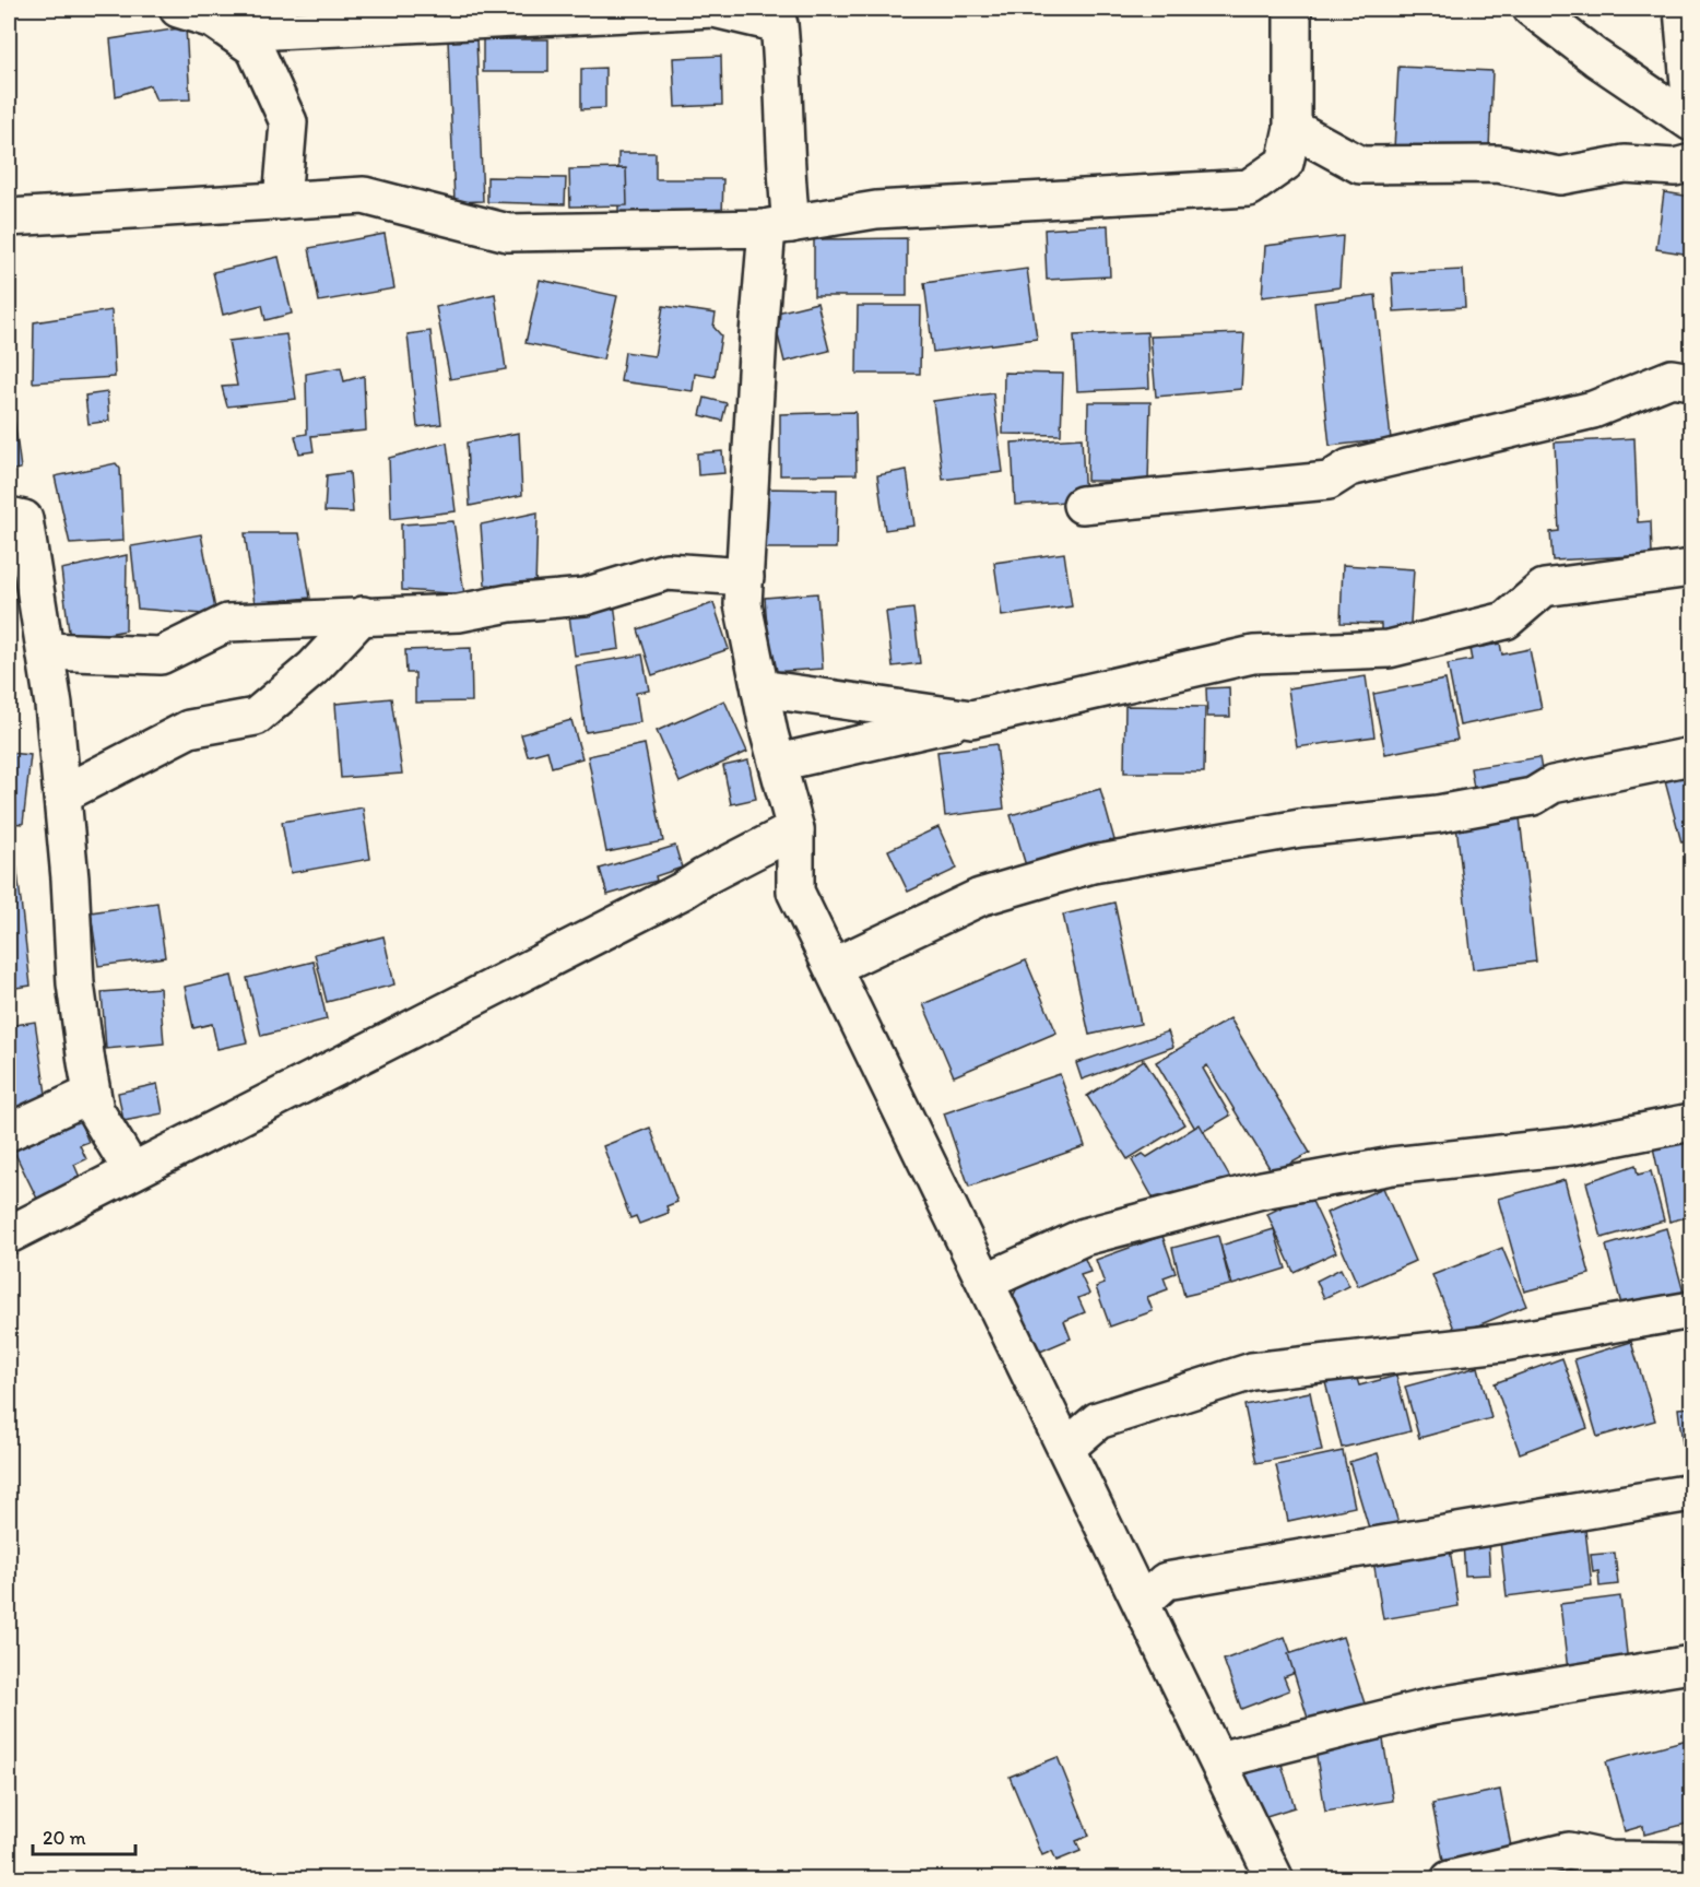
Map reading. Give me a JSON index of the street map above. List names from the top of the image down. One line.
{"scale_bar":"20 m"}
